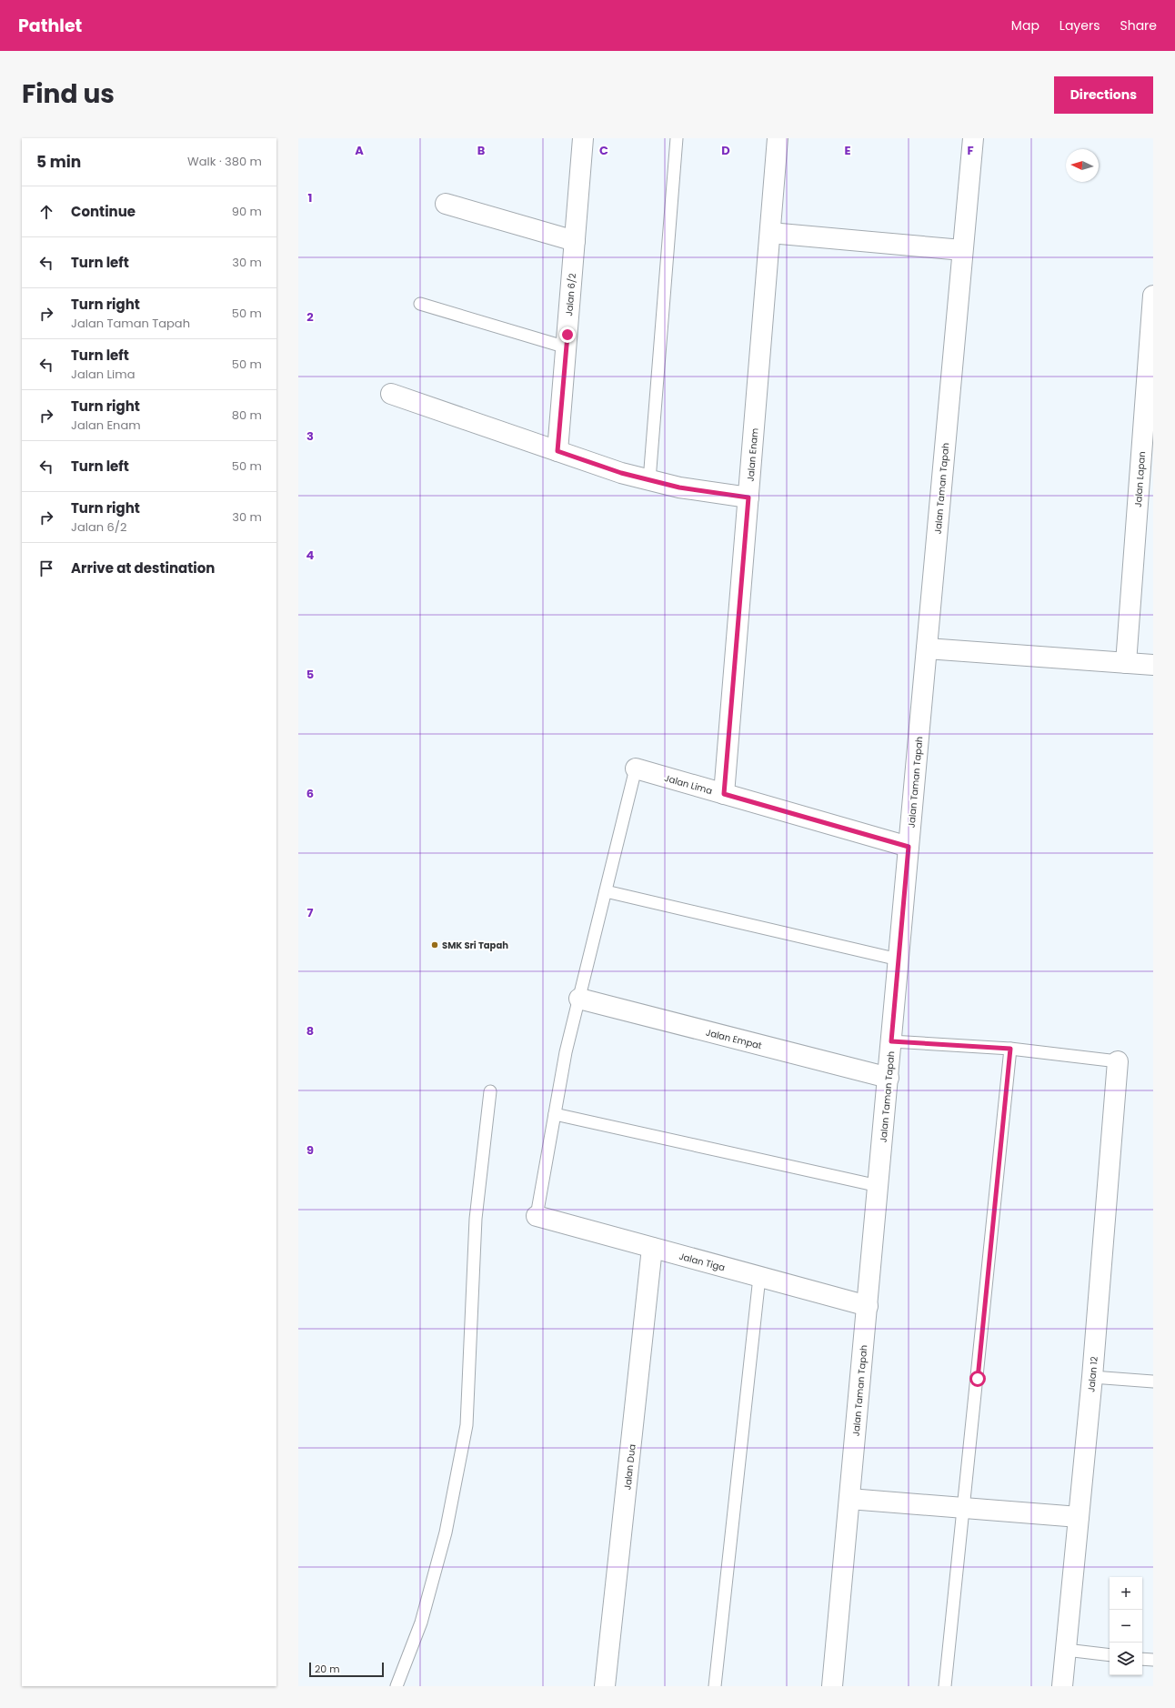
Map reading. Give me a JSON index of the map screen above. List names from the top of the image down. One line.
{"streets":{"street":["Jalan 6/2","Jalan Enam","Jalan Lapan","Jalan Taman Tapah","Jalan Lima","Jalan Empat","Jalan Tiga","Jalan 12","Jalan Dua"]},"crossings":[["Jalan Enam","Jalan Lima"],["Jalan Taman Tapah","Jalan Lima"],["Jalan Taman Tapah","Jalan Empat"],["Jalan Taman Tapah","Jalan Tiga"],["Jalan Tiga","Jalan Dua"]],"places":["SMK Sri Tapah"],"scale_bar":"20 m","north":"left","page":{"header":"Pathlet","nav":["Map","Layers","Share"],"title":"Find us","buttons":"Directions","heading":["5 min","Walk · 380 m"],"list":[["Continue","90 m"],["Turn left","30 m"],["Turn right","Jalan Taman Tapah","50 m"],["Turn left","Jalan Lima","50 m"],["Turn right","Jalan Enam","80 m"],["Turn left","50 m"],["Turn right","Jalan 6/2","30 m"],"Arrive at destination"],"map_buttons":["+","−"],"scale":"20 m"},"grid":{"columns":["A","B","C","D","E","F"],"rows":["1","2","3","4","5","6","7","8","9"]}}
